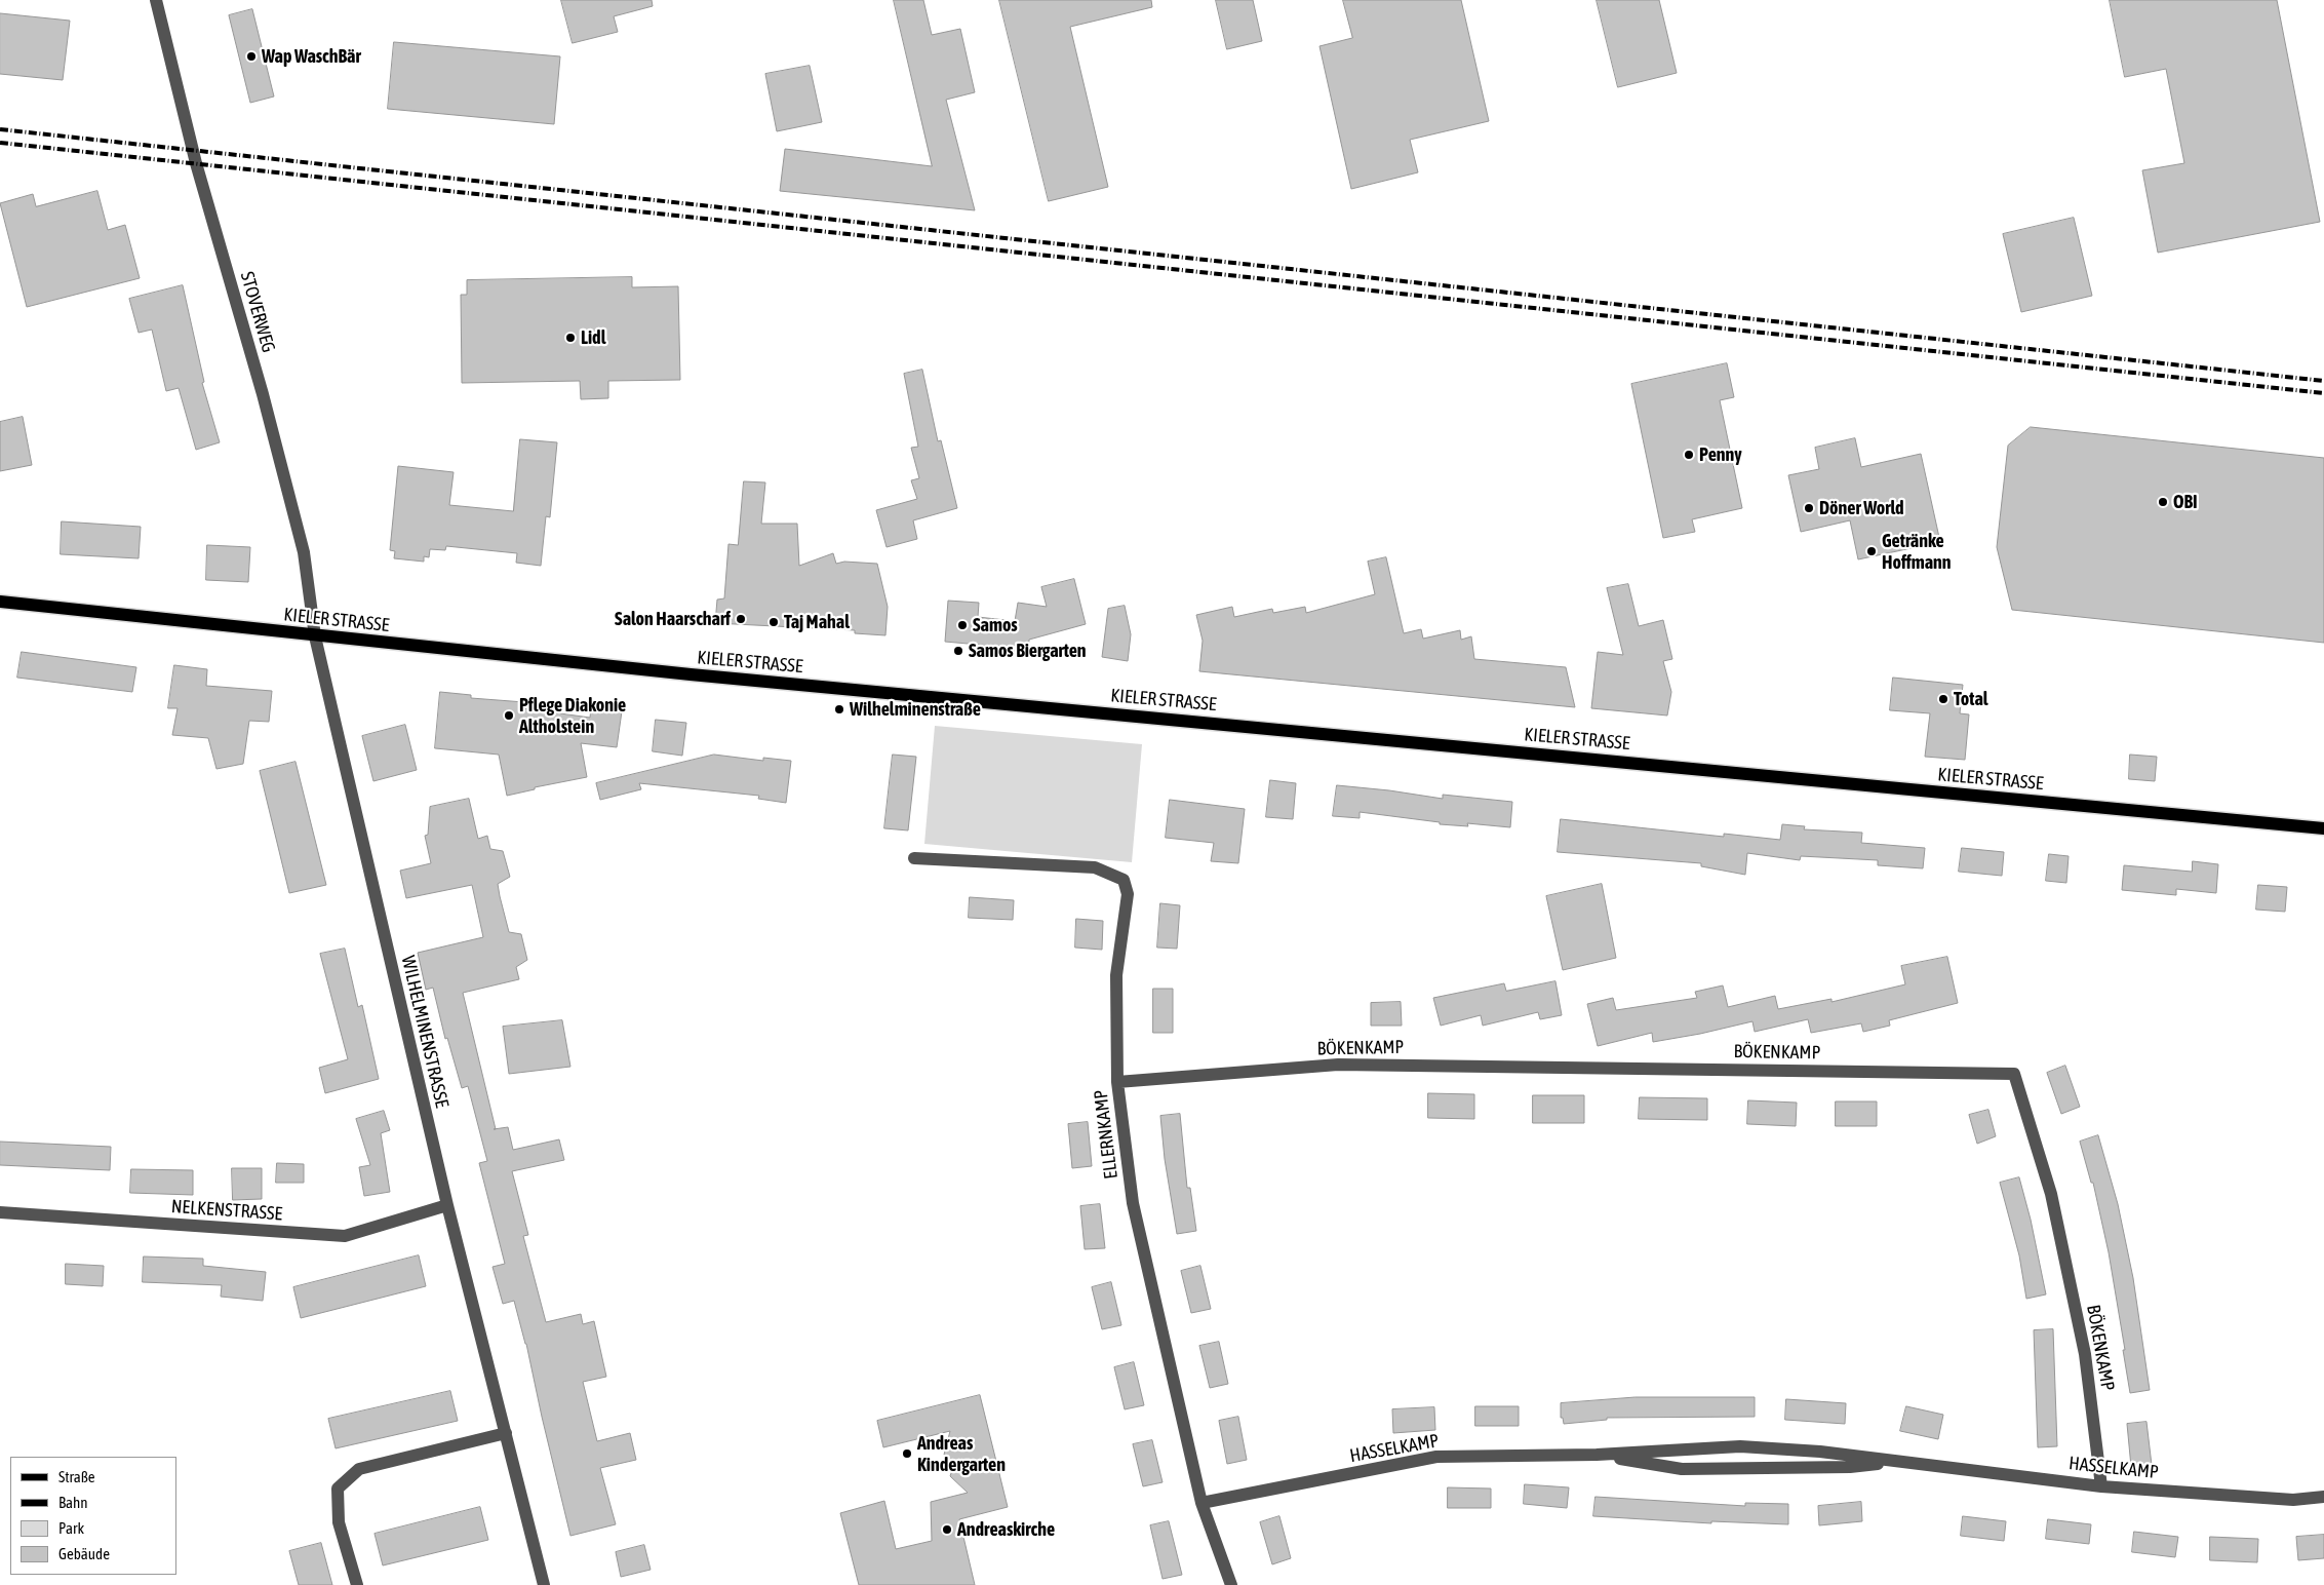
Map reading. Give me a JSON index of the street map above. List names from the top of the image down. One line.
{"streets":{"main road":["KIELER STRASSE"],"street":["STOVERWEG","WILHELMINENSTRASSE","BÖKENKAMP","ELLERNKAMP","NELKENSTRASSE","HASSELKAMP"]},"crossings":[["STOVERWEG","KIELER STRASSE"],["STOVERWEG","WILHELMINENSTRASSE"],["KIELER STRASSE","WILHELMINENSTRASSE"],["WILHELMINENSTRASSE","NELKENSTRASSE"],["BÖKENKAMP","ELLERNKAMP"],["BÖKENKAMP","HASSELKAMP"],["ELLERNKAMP","HASSELKAMP"]],"places":["Wap WaschBär","Lidl","Penny","OBI","Döner World","Getränke Hoffmann","Salon Haarscharf","Taj Mahal","Samos","Samos Biergarten","Total","Wilhelminenstraße","Pflege Diakonie Altholstein","Andreas Kindergarten","Andreaskirche"],"legend":["Straße","Bahn","Park","Gebäude"]}
